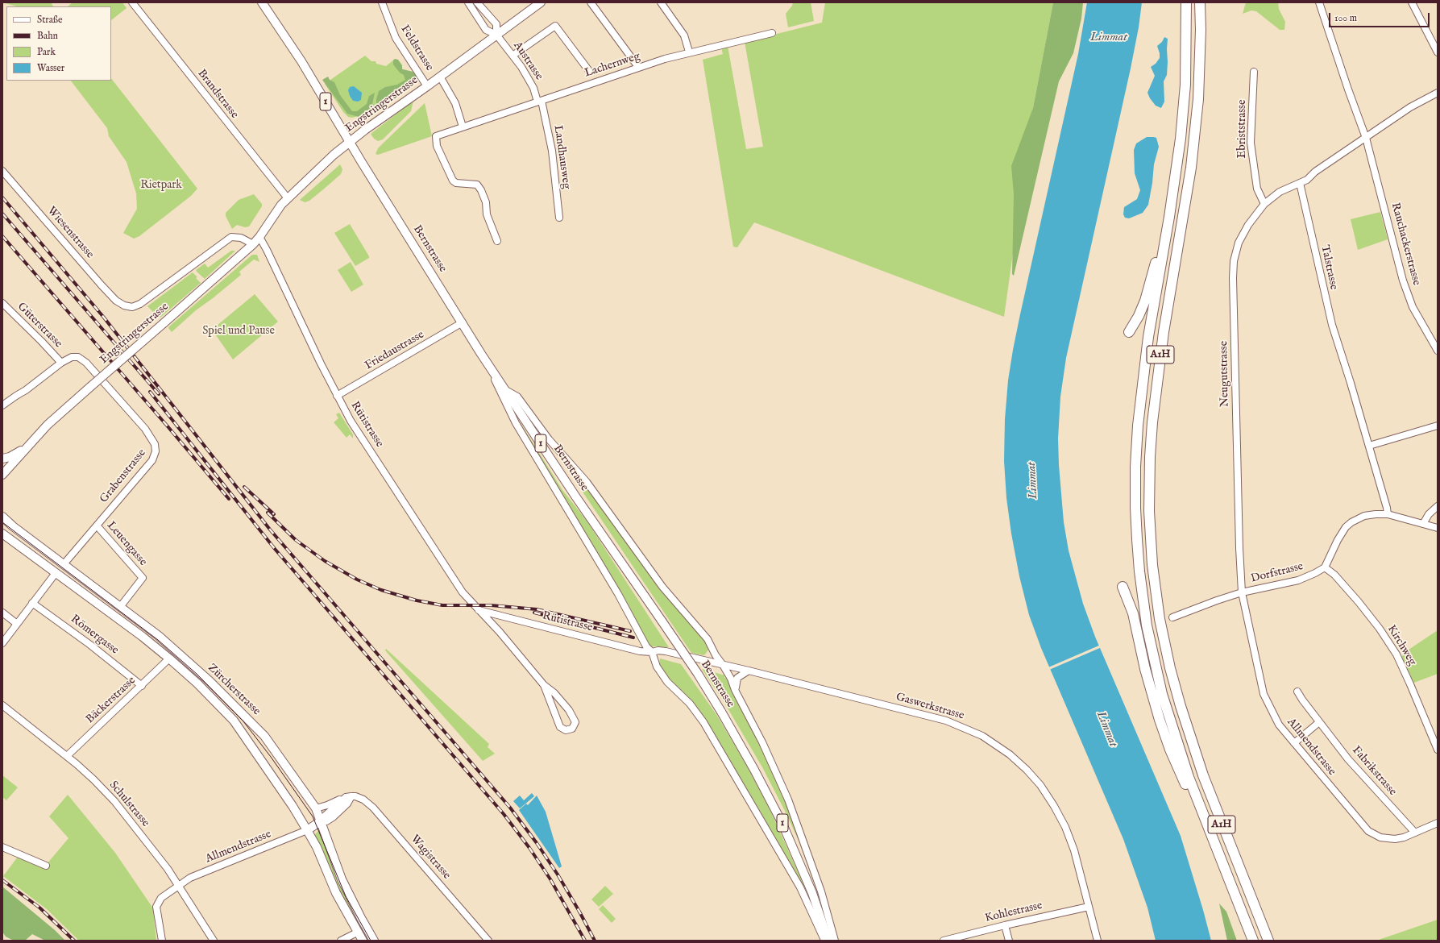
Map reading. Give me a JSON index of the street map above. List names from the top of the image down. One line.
{"streets":{"highway":["A1H"],"main road":["1","Engstringerstrasse","Bernstrasse","Zürcherstrasse"],"street":["Feldstrasse","Austrasse","Lachernweg","Brandstrasse","Ebriststrasse","Landhausweg","Wiesenstrasse","Rauchackerstrasse","Talstrasse","Güterstrasse","Friedaustrasse","Neugutstrasse","Rütistrasse","Grabenstrasse","Leuengasse","Dorfstrasse","Römergasse","Kirchweg","Bäckerstrasse","Gaswerkstrasse","Allmendstrasse","Fabrikstrasse","Schulstrasse","Wagistrasse","Kohlestrasse"]},"crossings":[["Feldstrasse","Engstringerstrasse"],["Austrasse","Lachernweg"],["Austrasse","Engstringerstrasse"],["Austrasse","Landhausweg"],["Lachernweg","Landhausweg"],["Brandstrasse","Engstringerstrasse"],["Engstringerstrasse","Wiesenstrasse"],["Engstringerstrasse","Bernstrasse"],["Engstringerstrasse","Rütistrasse"],["Ebriststrasse","Neugutstrasse"],["Bernstrasse","Friedaustrasse"],["Talstrasse","Neugutstrasse"],["Güterstrasse","Grabenstrasse"],["Friedaustrasse","Rütistrasse"],["Neugutstrasse","Dorfstrasse"],["Neugutstrasse","Allmendstrasse"],["Rütistrasse","Gaswerkstrasse"],["Grabenstrasse","Leuengasse"],["Grabenstrasse","Zürcherstrasse"],["Leuengasse","Zürcherstrasse"],["Dorfstrasse","Kirchweg"],["Dorfstrasse","Allmendstrasse"],["Römergasse","Bäckerstrasse"],["Zürcherstrasse","Bäckerstrasse"],["Zürcherstrasse","Allmendstrasse"],["Bäckerstrasse","Schulstrasse"],["Gaswerkstrasse","Kohlestrasse"],["Allmendstrasse","Fabrikstrasse"],["Allmendstrasse","Schulstrasse"]],"water":["Limmat"],"parks":["Rietpark","Spiel und Pause"],"legend":["Straße","Bahn","Park","Wasser"],"scale_bar":"100 m"}
